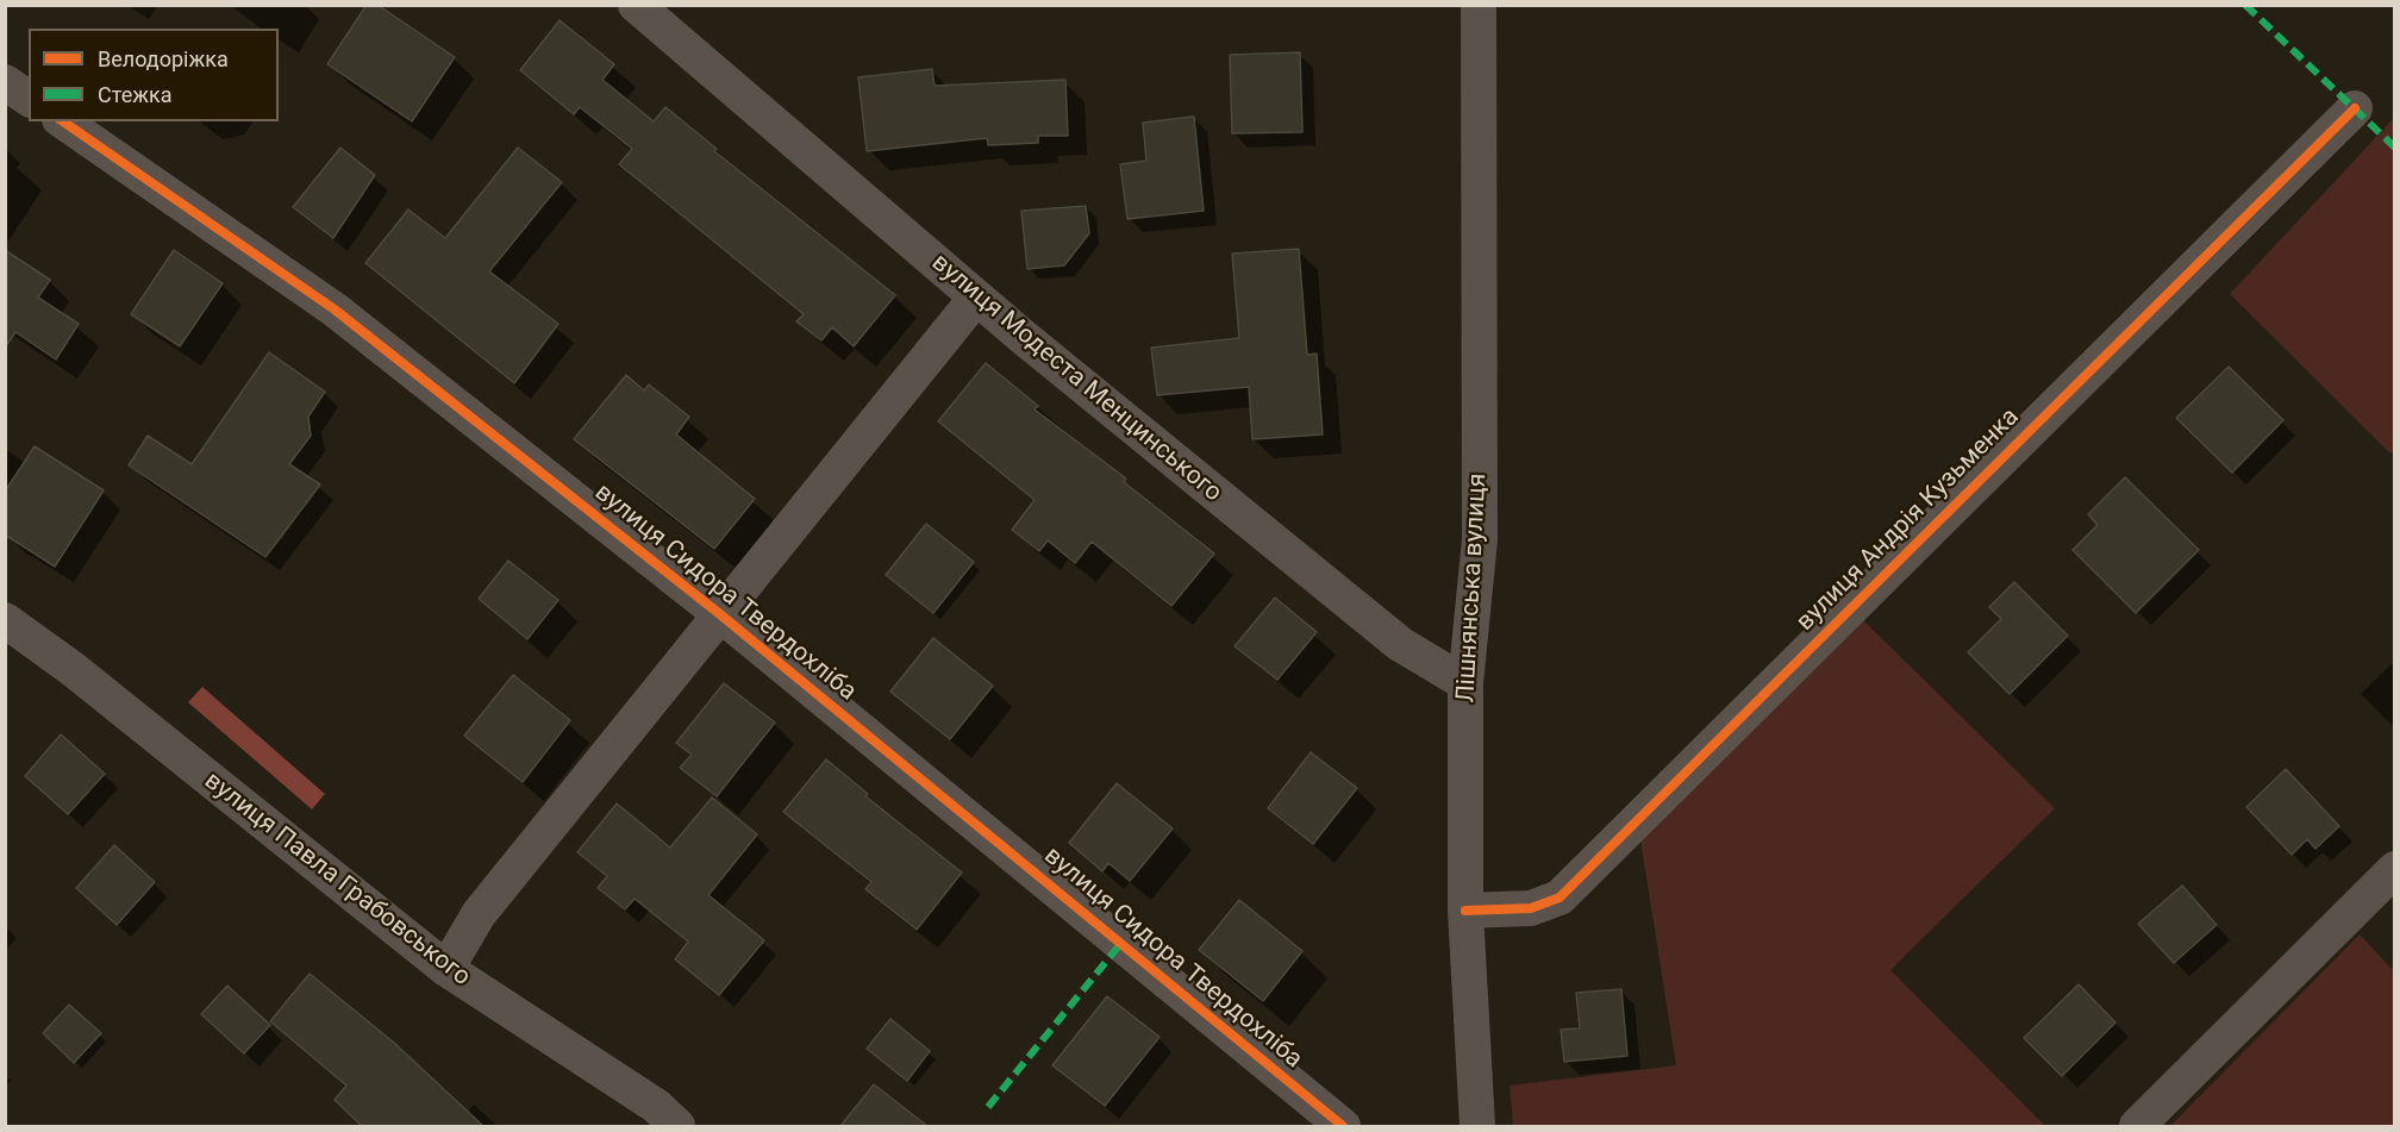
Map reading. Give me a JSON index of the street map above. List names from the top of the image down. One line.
{"streets":{"street":["вулиця Модеста Менцинського","вулиця Андрія Кузьменка","Лішнянська вулиця","вулиця Сидора Твердохліба","вулиця Павла Грабовського"]},"crossings":[["вулиця Модеста Менцинського","Лішнянська вулиця"],["вулиця Андрія Кузьменка","Лішнянська вулиця"]],"legend":["Велодоріжка","Стежка"]}
